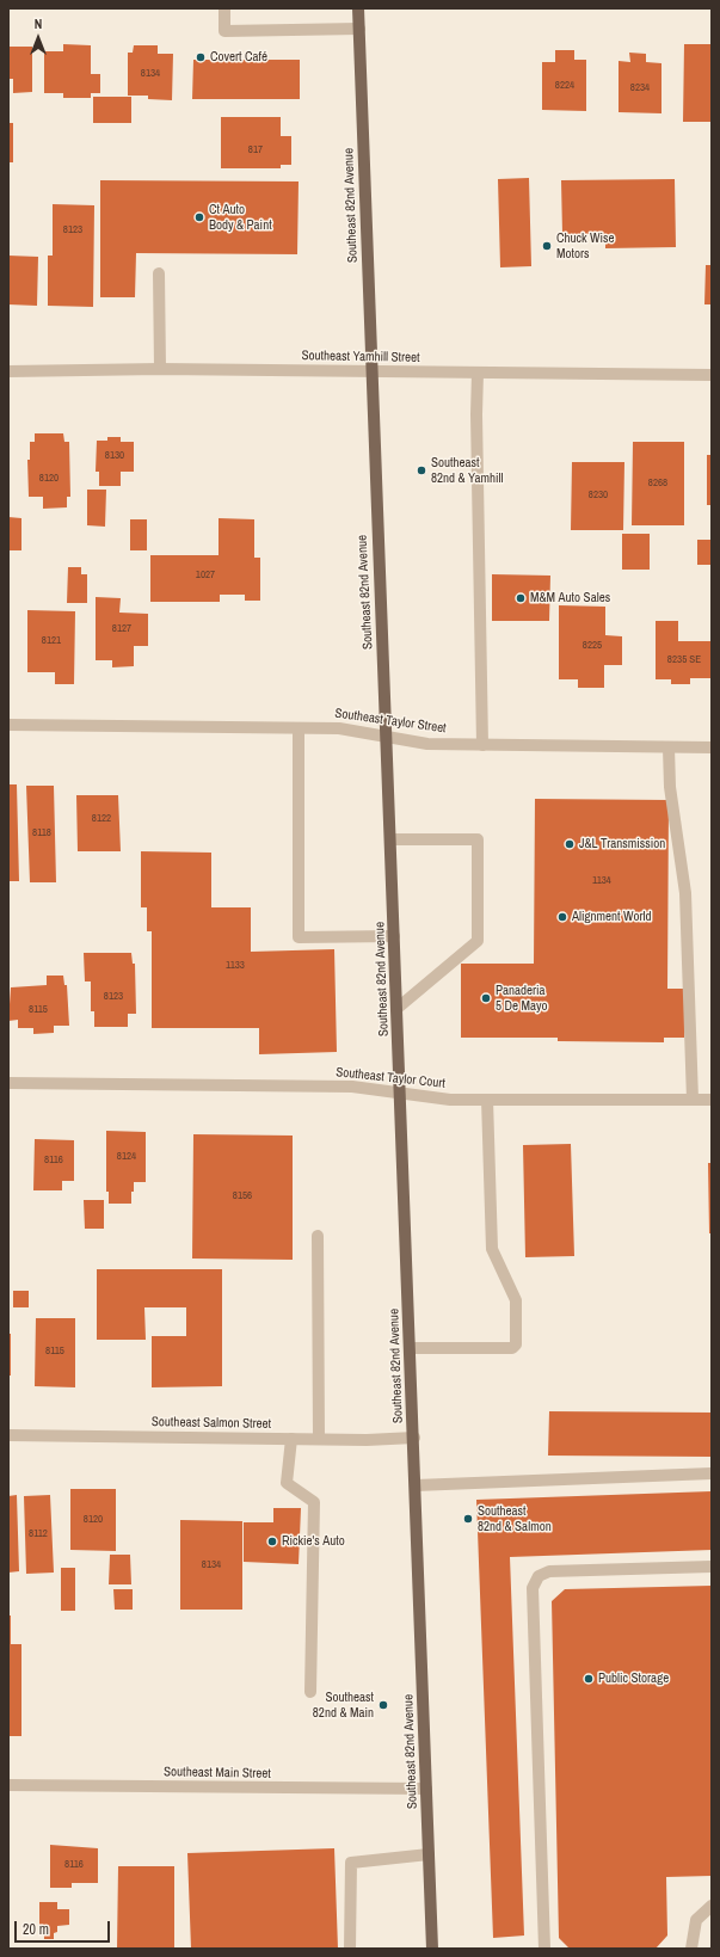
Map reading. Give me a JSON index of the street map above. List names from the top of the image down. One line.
{"streets":{"main road":["Southeast 82nd Avenue"],"street":["Southeast Yamhill Street","Southeast Taylor Street","Southeast Taylor Court","Southeast Salmon Street","Southeast Main Street"]},"crossings":[["Southeast 82nd Avenue","Southeast Yamhill Street"],["Southeast 82nd Avenue","Southeast Taylor Street"],["Southeast 82nd Avenue","Southeast Taylor Court"],["Southeast 82nd Avenue","Southeast Salmon Street"],["Southeast 82nd Avenue","Southeast Main Street"]],"places":["Covert Café","Ct Auto Body & Paint","Chuck Wise Motors","Southeast 82nd & Yamhill","M&M Auto Sales","J&L Transmission","Alignment World","Panaderia 5 De Mayo","Southeast 82nd & Salmon","Rickie's Auto","Public Storage","Southeast 82nd & Main"],"house_numbers":["8134","8224","8234","817","8123","8130","8120","8268","8230","1027","8127","8121","8225","8235 SE","8122","8118","1134","1133","8123","8115","8124","8116","8156","8115","8120","8112","8134","8116"],"scale_bar":"20 m","north":"top"}
